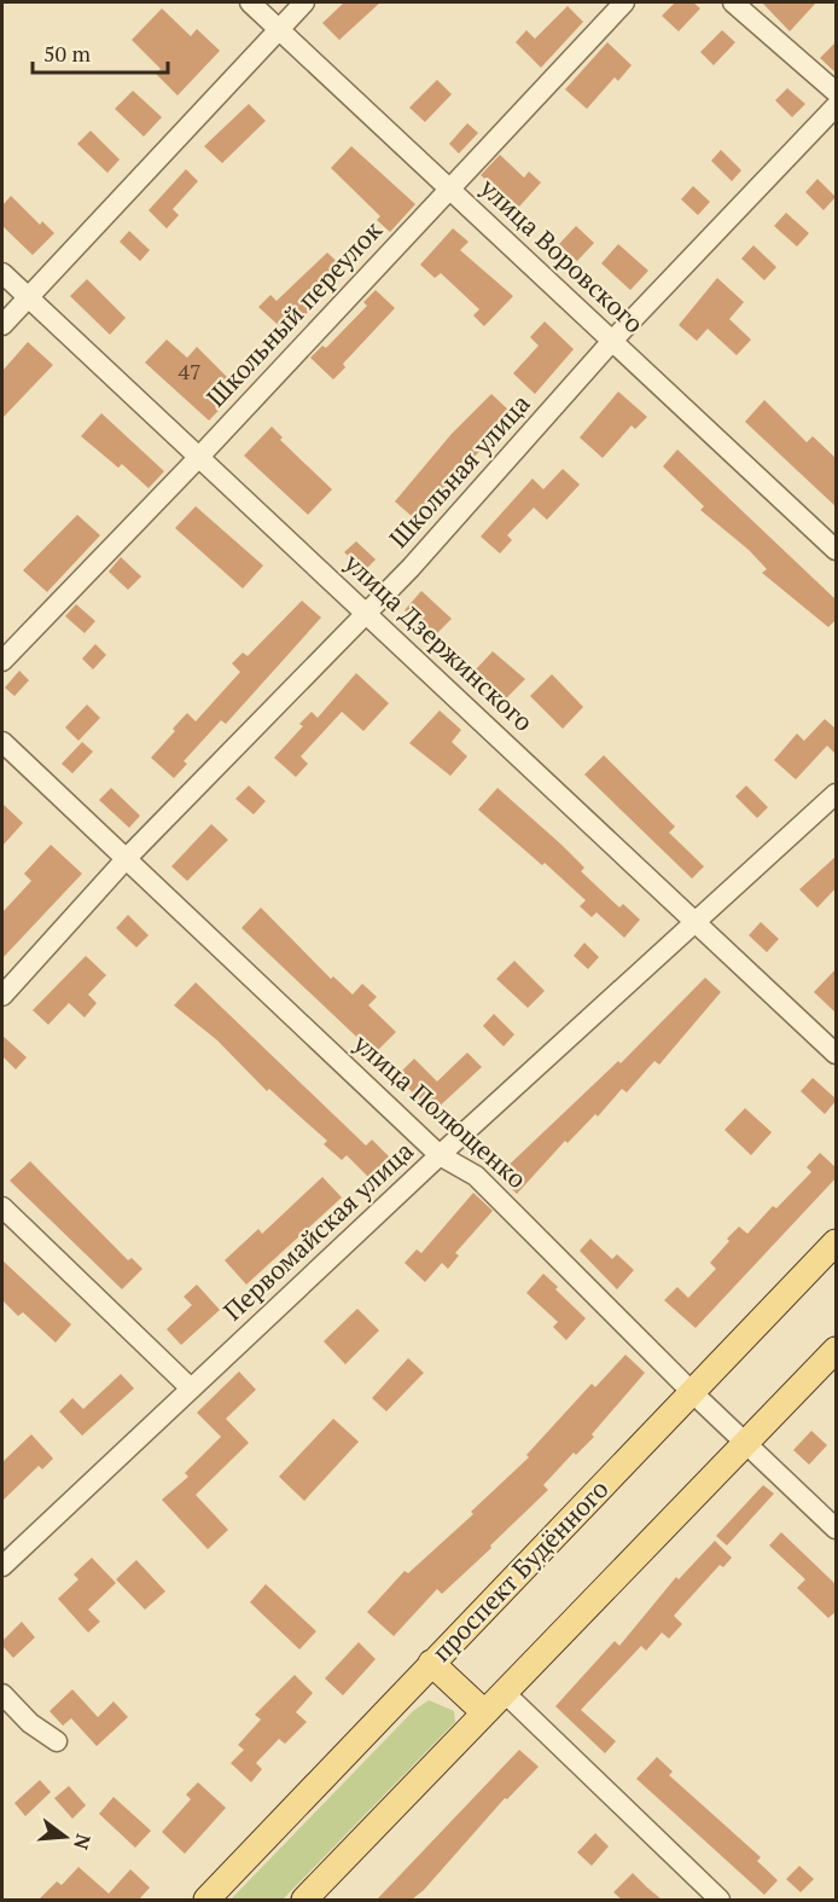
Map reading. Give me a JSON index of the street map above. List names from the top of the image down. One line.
{"streets":{"main road":["проспект Будённого"],"street":["улица Воровского","Школьный переулок","Школьная улица","улица Дзержинского","улица Полющенко","Первомайская улица"]},"crossings":[["улица Воровского","Школьный переулок"],["улица Воровского","Школьная улица"],["Школьный переулок","улица Дзержинского"],["Школьная улица","улица Дзержинского"],["Школьная улица","улица Полющенко"],["улица Дзержинского","Первомайская улица"],["улица Полющенко","Первомайская улица"],["улица Полющенко","проспект Будённого"]],"house_numbers":["47"],"scale_bar":"50 m","north":"right"}
